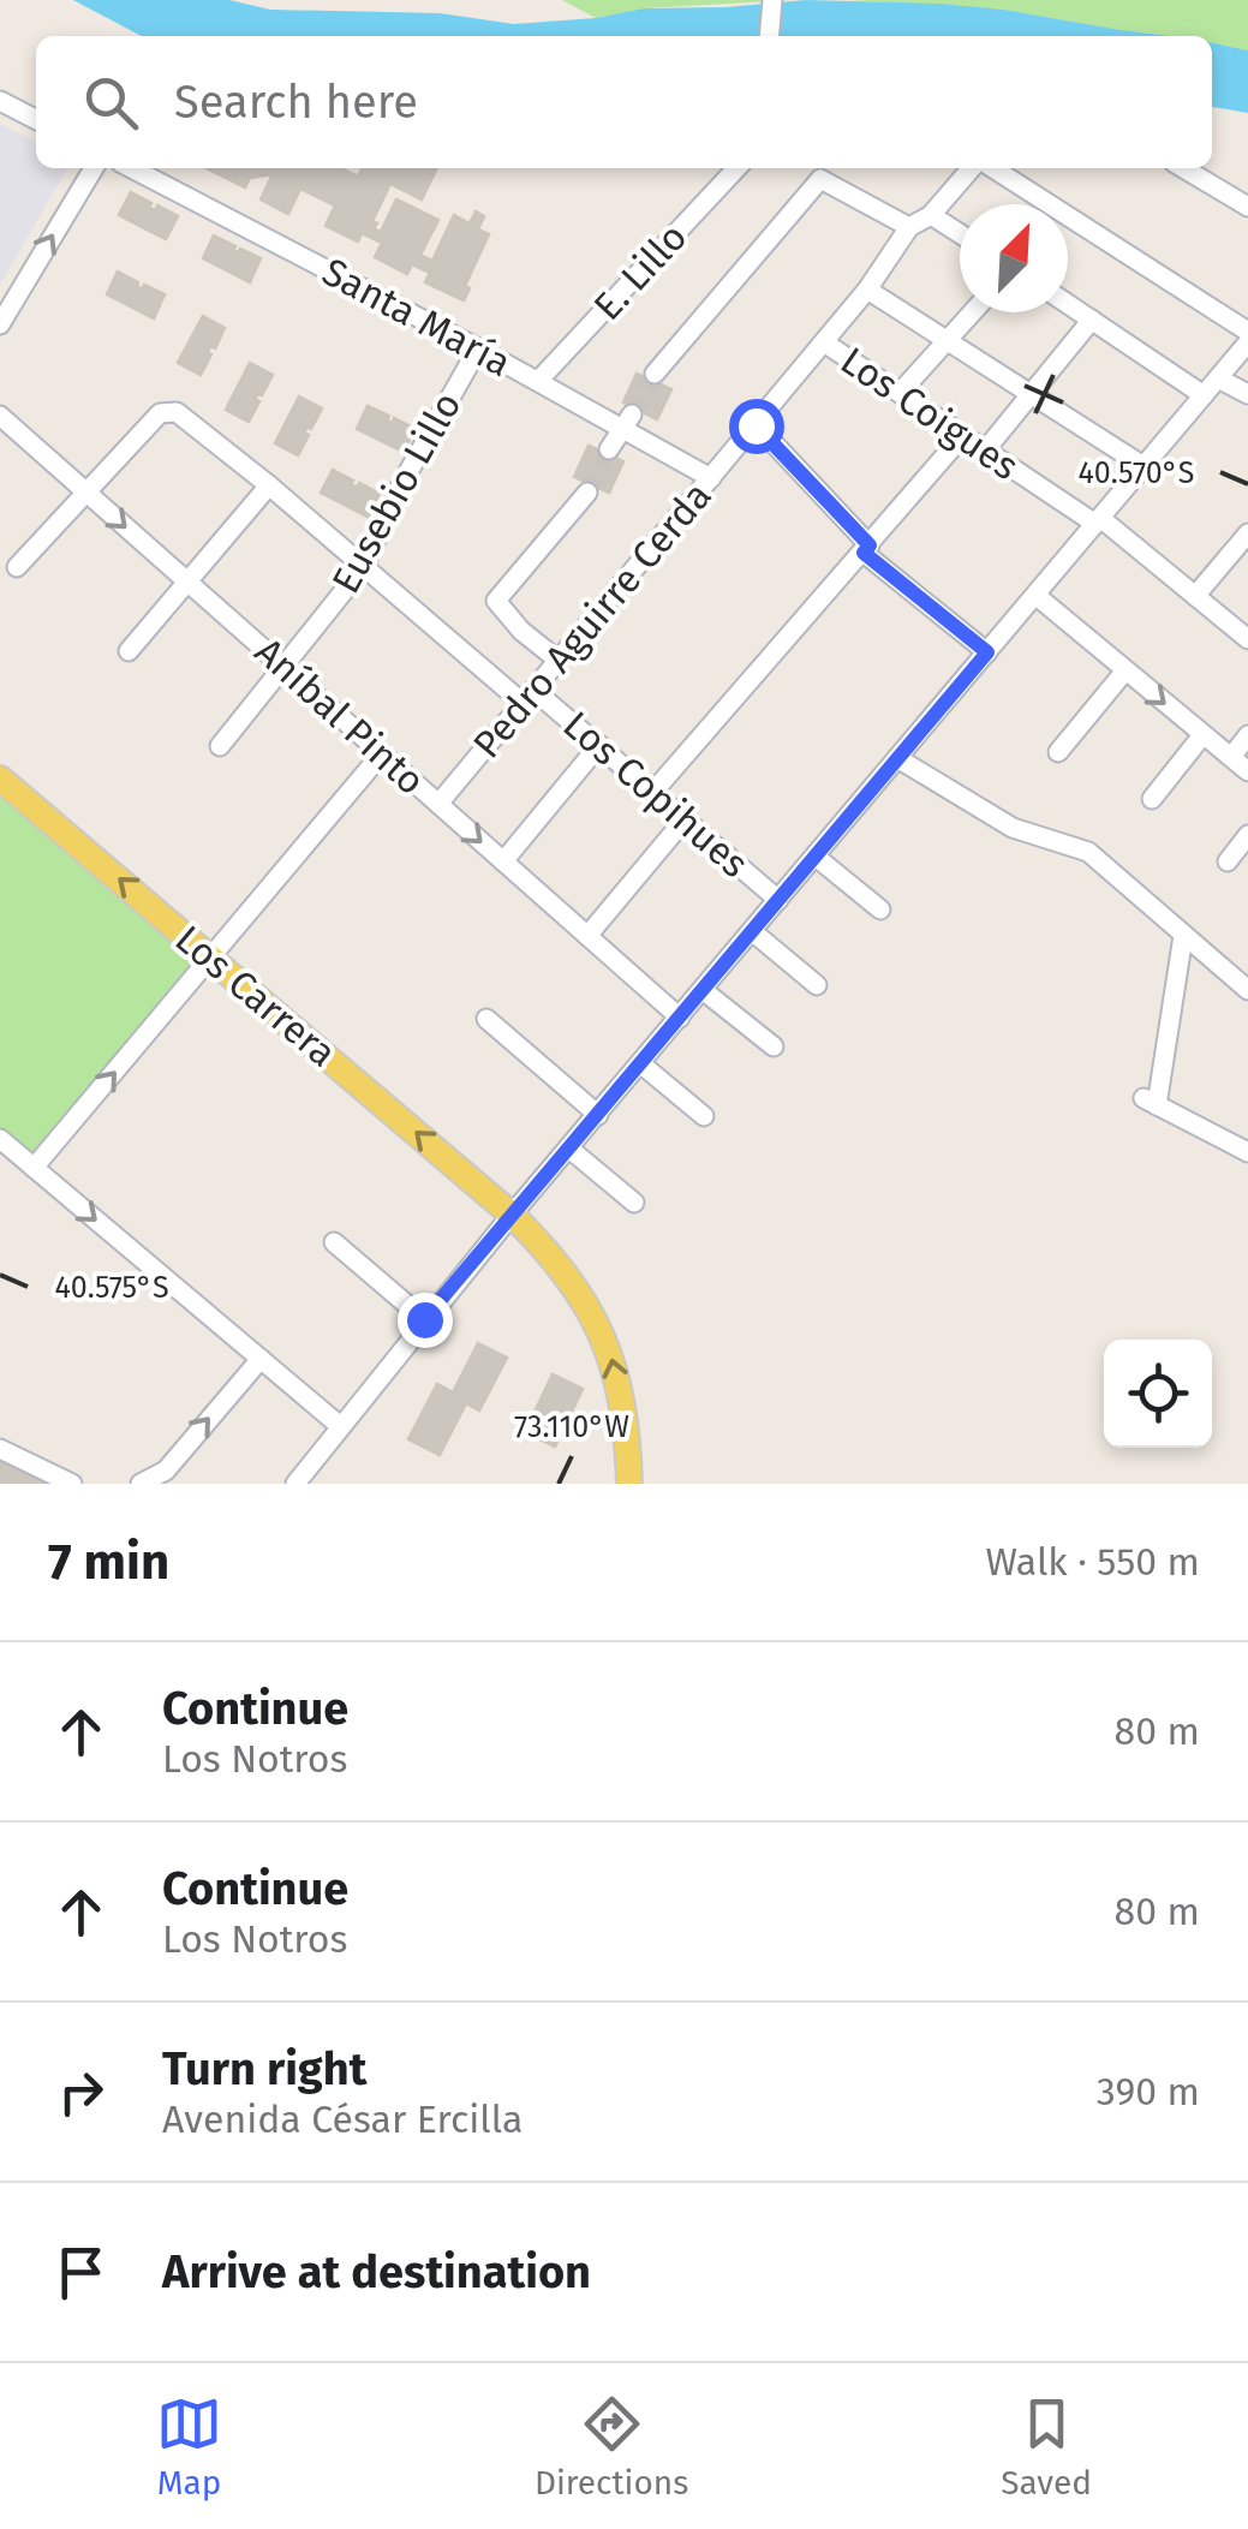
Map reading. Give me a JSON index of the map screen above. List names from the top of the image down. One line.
{"streets":{"main road":["Los Carrera"],"street":["E. Lillo","Santa María","Los Coigues","Eusebio Lillo","Pedro Aguirre Cerda","Aníbal Pinto","Los Copihues"]},"crossings":[["E. Lillo","Santa María"],["Santa María","Eusebio Lillo"],["Santa María","Pedro Aguirre Cerda"],["Los Coigues","Pedro Aguirre Cerda"],["Eusebio Lillo","Aníbal Pinto"],["Eusebio Lillo","Los Copihues"],["Pedro Aguirre Cerda","Aníbal Pinto"],["Pedro Aguirre Cerda","Los Copihues"],["Aníbal Pinto","Los Copihues"]],"one_way":["Los Carrera"],"north":"top right","page":{"search":"Search here","heading":["7 min","Walk · 550 m"],"list":[["Continue","Los Notros","80 m"],["Continue","Los Notros","80 m"],["Turn right","Avenida César Ercilla","390 m"],"Arrive at destination"],"nav":["Map","Directions","Saved"]},"coordinates":["40.570°S","40.575°S","73.110°W"]}
